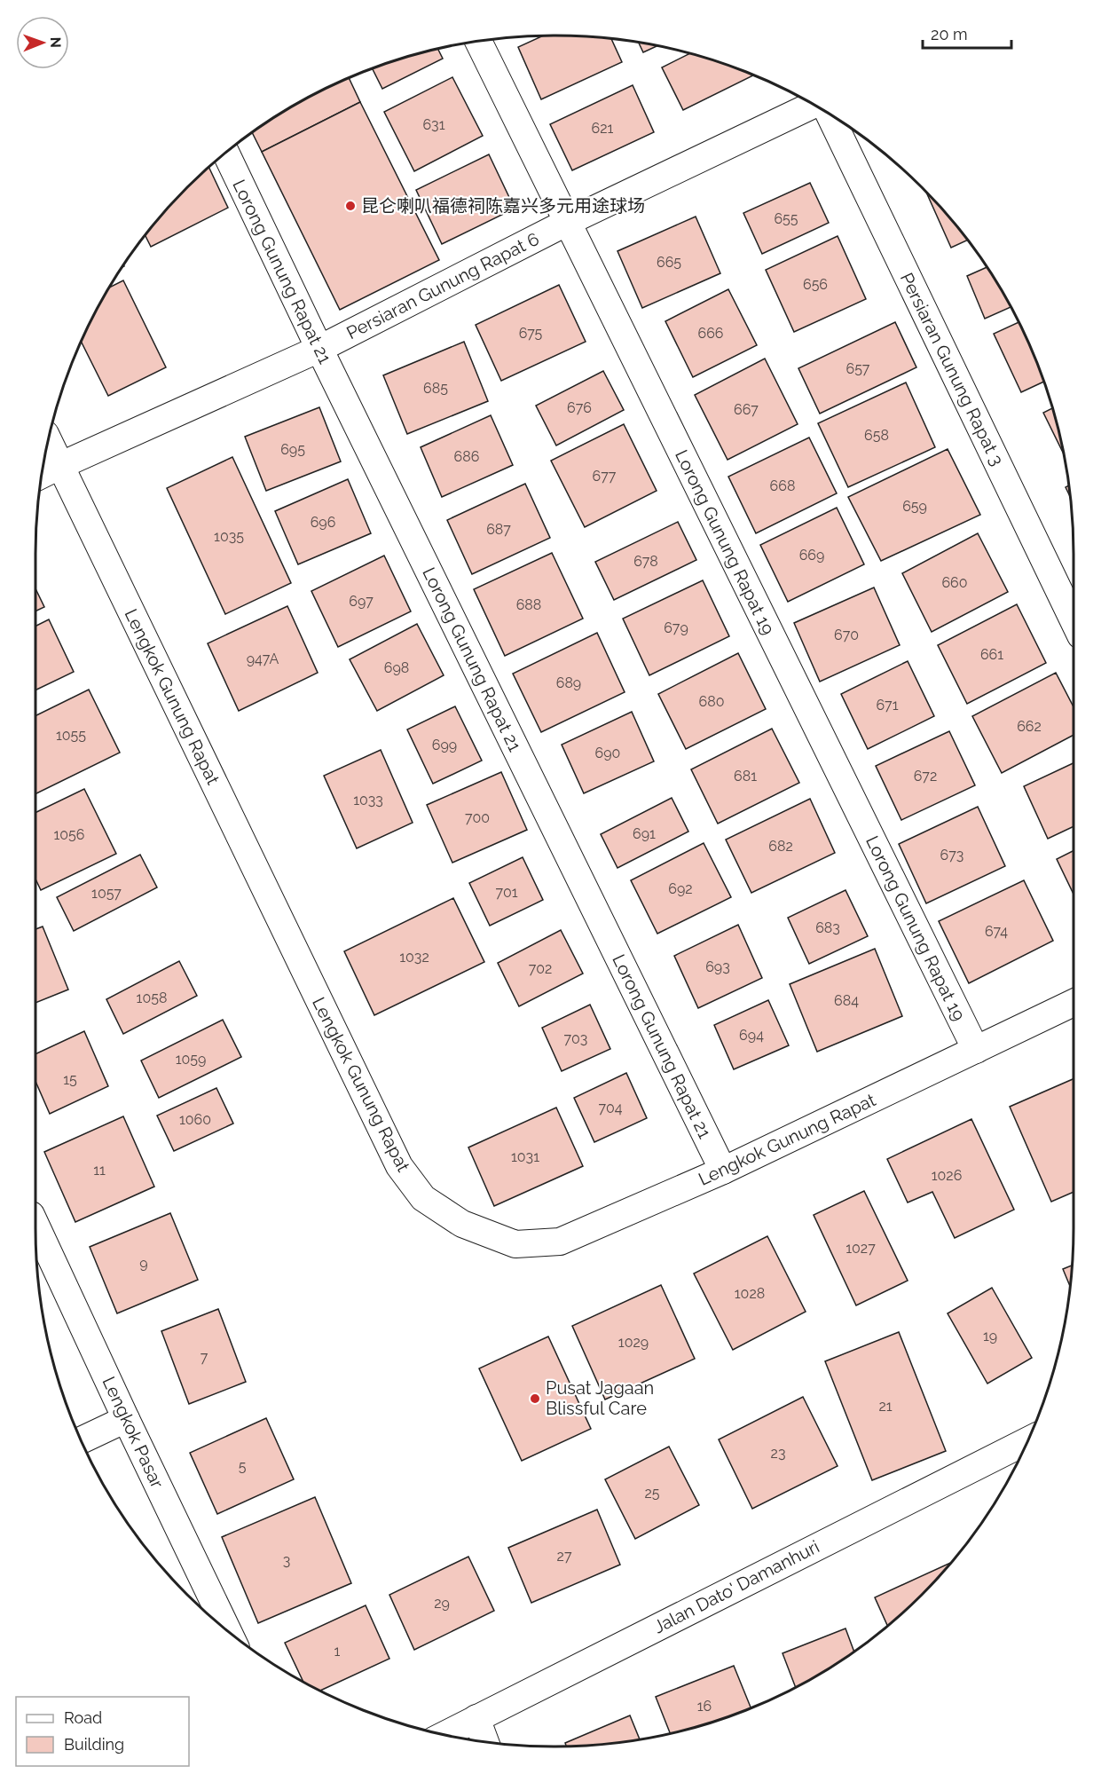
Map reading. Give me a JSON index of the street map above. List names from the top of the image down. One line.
{"streets":{"street":["Lorong Gunung Rapat 21","Persiaran Gunung Rapat 6","Persiaran Gunung Rapat 3","Lorong Gunung Rapat 19","Lengkok Gunung Rapat","Lengkok Pasar","Jalan Dato' Damanhuri"]},"crossings":[["Lorong Gunung Rapat 21","Persiaran Gunung Rapat 6"],["Lorong Gunung Rapat 21","Lengkok Gunung Rapat"],["Persiaran Gunung Rapat 6","Lorong Gunung Rapat 19"],["Persiaran Gunung Rapat 6","Lengkok Gunung Rapat"],["Lorong Gunung Rapat 19","Lengkok Gunung Rapat"]],"places":["昆仑喇叭福德祠陈嘉兴多元用途球场","Pusat Jagaan Blissful Care"],"house_numbers":["631","621","655","665","656","675","666","657","685","676","667","658","695","686","677","668","659","696","687","1035","669","678","660","697","688","679","670","661","947A","698","689","680","671","662","1055","699","690","681","672","1033","700","691","1056","682","673","692","701","1057","683","674","1032","693","702","1058","684","694","703","1059","15","704","1060","1031","11","1026","1027","9","1028","19","1029","7","21","23","5","25","27","3","29","1","16"],"legend":["Road","Building"],"scale_bar":"20 m","north":"right"}
